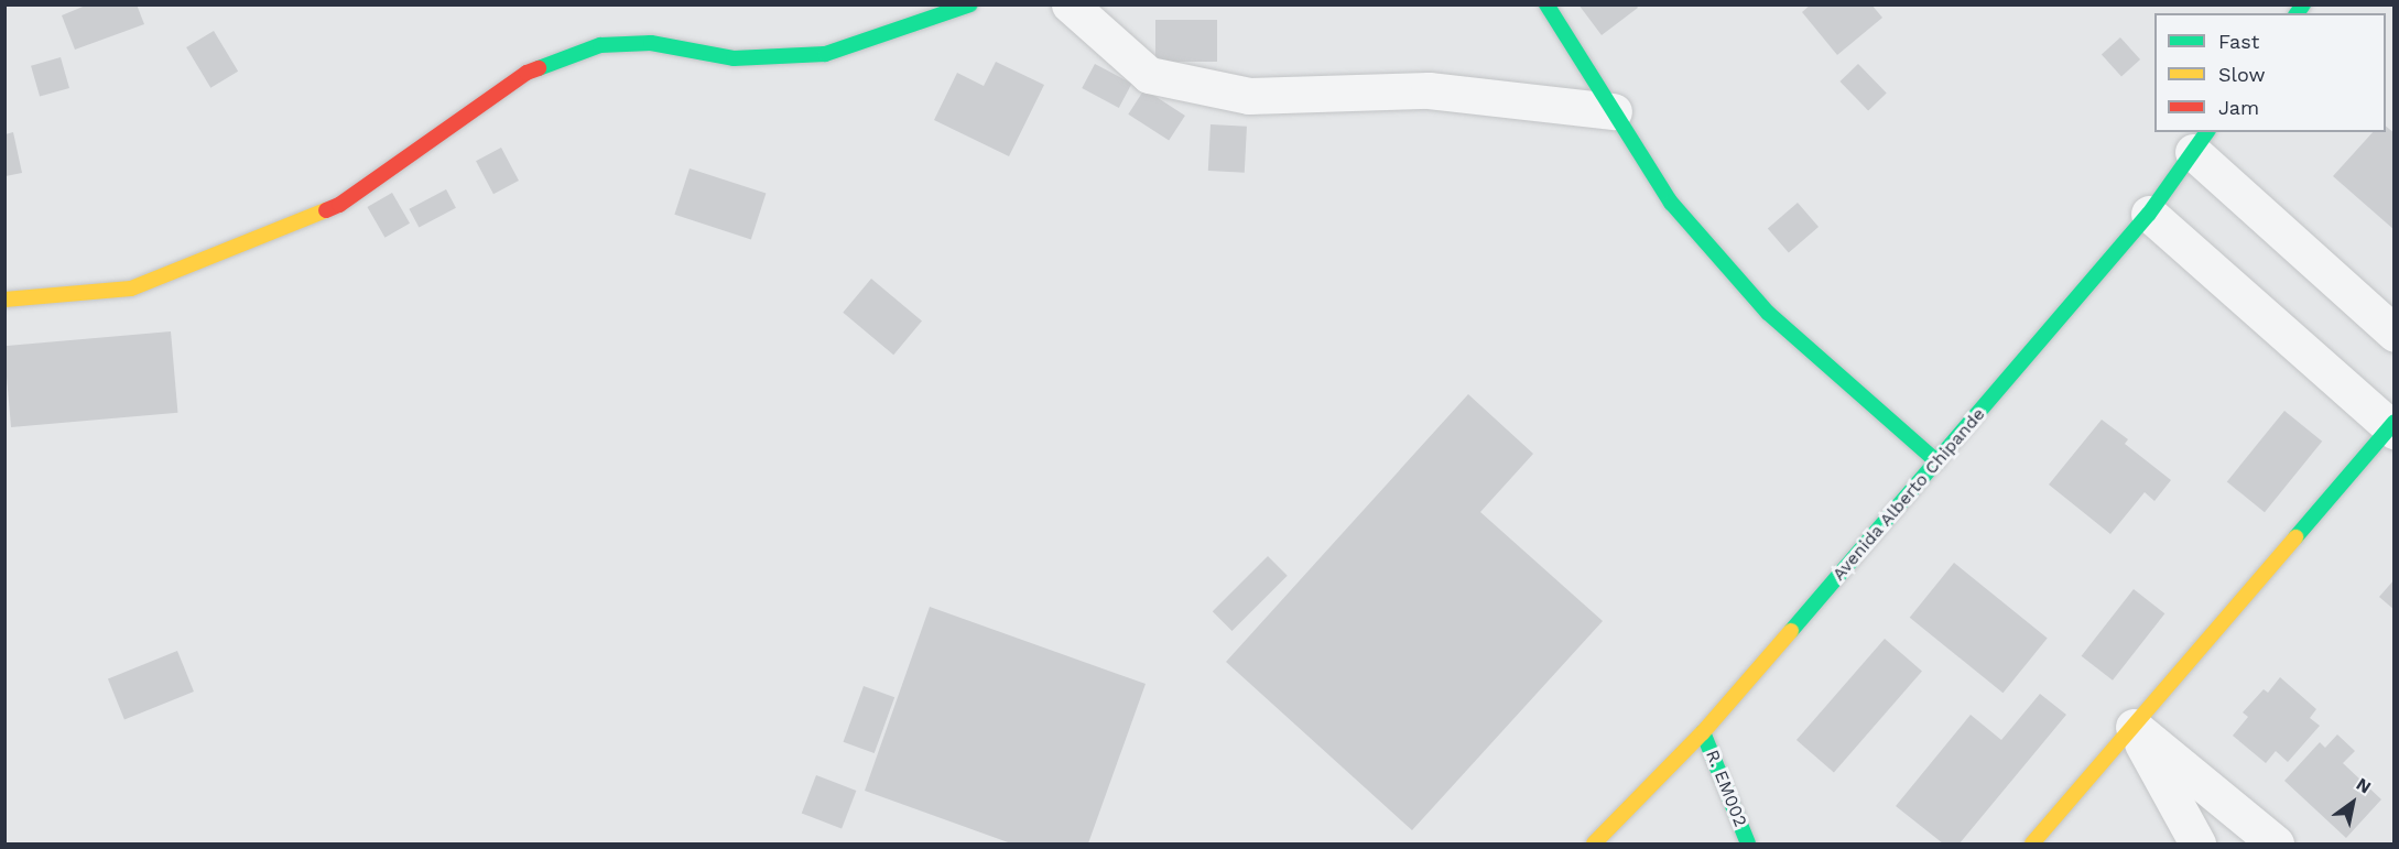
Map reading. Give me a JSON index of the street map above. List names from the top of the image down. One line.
{"streets":{"street":["Avenida Alberto Chipande","R. EM002"]},"crossings":[["Avenida Alberto Chipande","R. EM002"]],"legend":["Fast","Slow","Jam"],"north":"top right"}
